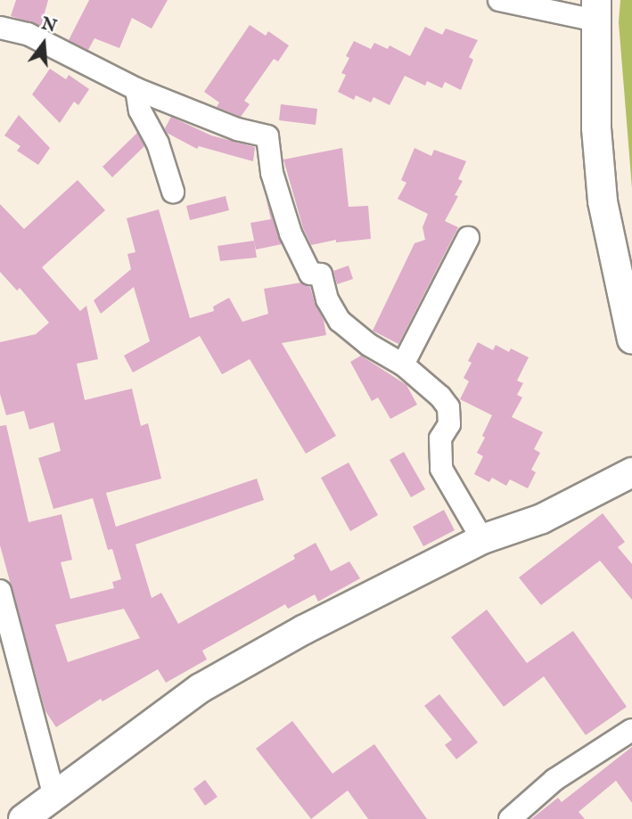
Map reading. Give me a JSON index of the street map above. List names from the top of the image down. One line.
{"north":"top"}
